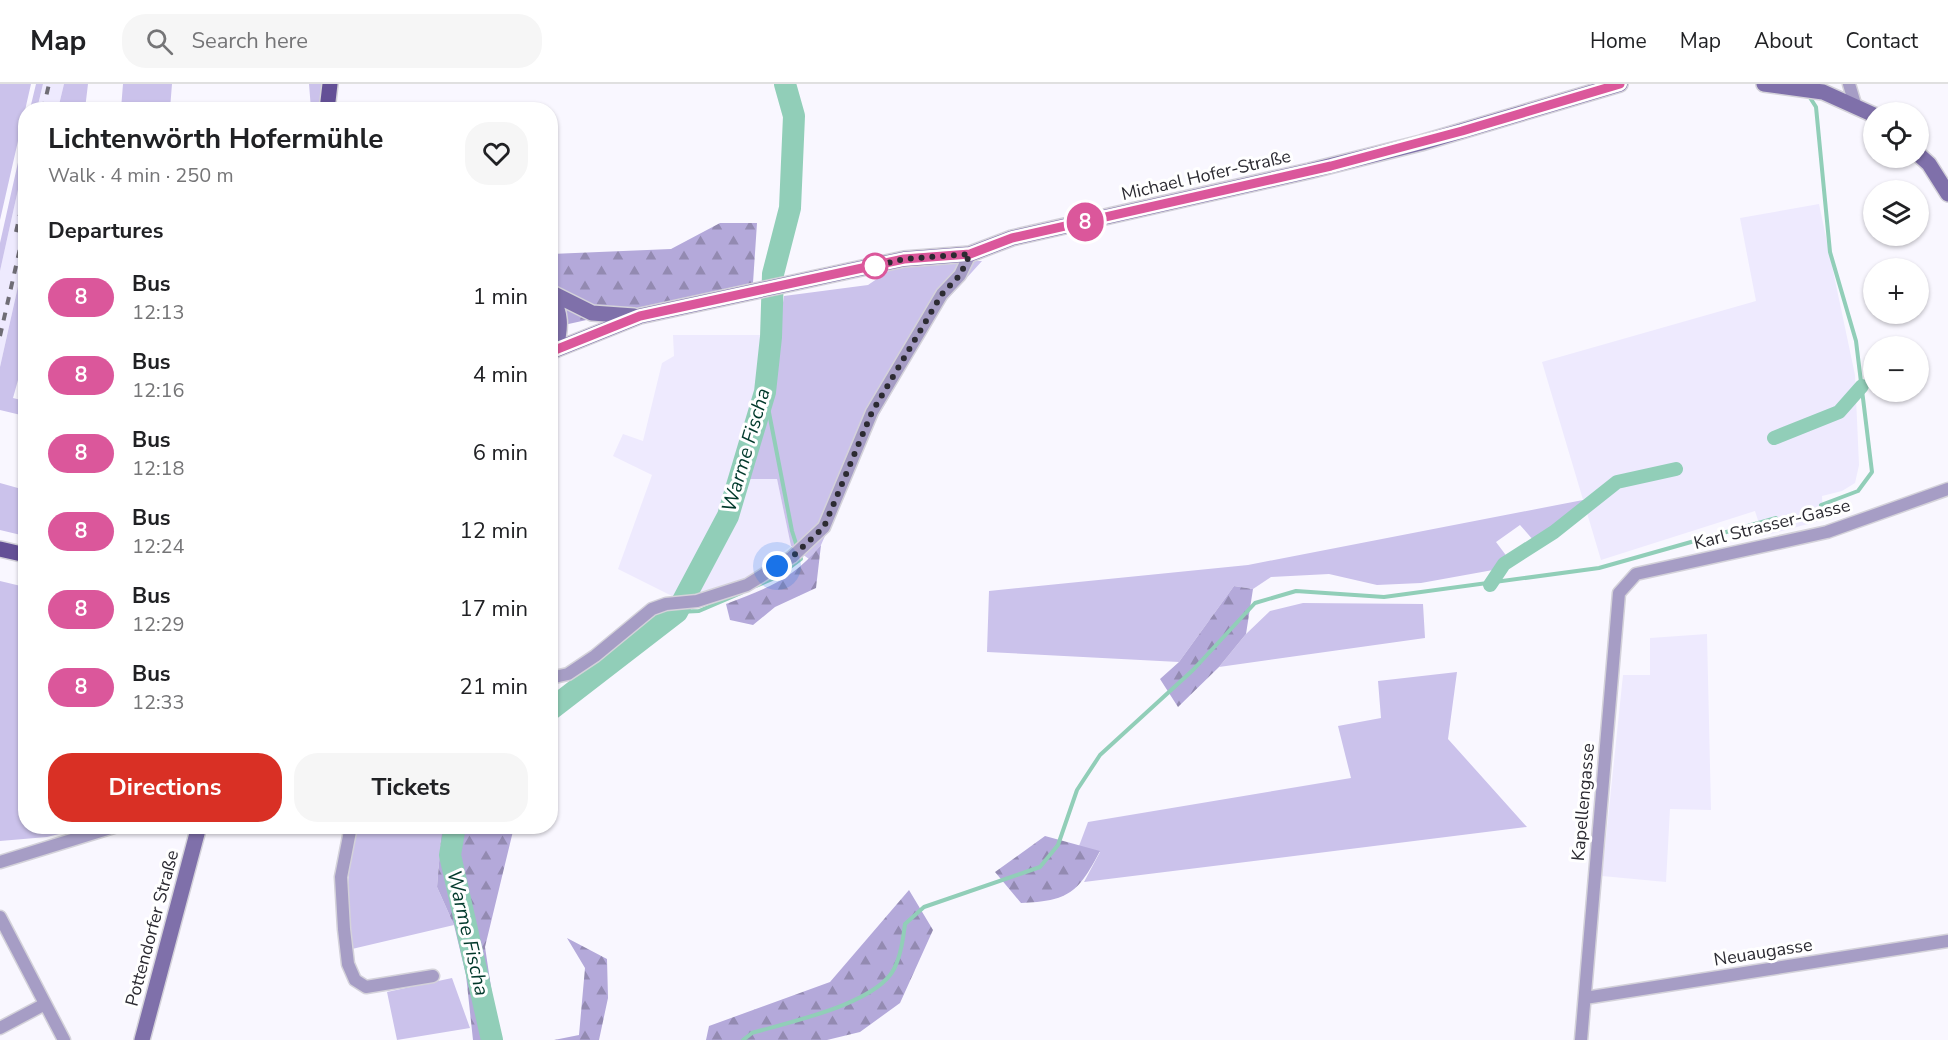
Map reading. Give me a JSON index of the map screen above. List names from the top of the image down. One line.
{"streets":{"main road":["Michael Hofer-Straße","Pottendorfer Straße"],"street":["Karl Strasser-Gasse","Kapellengasse","Neuaugasse"]},"crossings":[["Karl Strasser-Gasse","Kapellengasse"],["Kapellengasse","Neuaugasse"]],"water":["Warme Fischa"],"lines":["bus line 8"],"page":{"header":"Map","search":"Search here","nav":["Home","Map","About","Contact"],"on_map":"8","map_buttons":["+","−"],"heading":[["Lichtenwörth Hofermühle","Walk · 4 min · 250 m"],"Departures"],"list":[{"mark":"8","name":"Bus","note":"12:13","value":"1 min"},{"mark":"8","name":"Bus","note":"12:16","value":"4 min"},{"mark":"8","name":"Bus","note":"12:18","value":"6 min"},{"mark":"8","name":"Bus","note":"12:24","value":"12 min"},{"mark":"8","name":"Bus","note":"12:29","value":"17 min"},{"mark":"8","name":"Bus","note":"12:33","value":"21 min"}],"buttons":["Directions","Tickets"]}}
